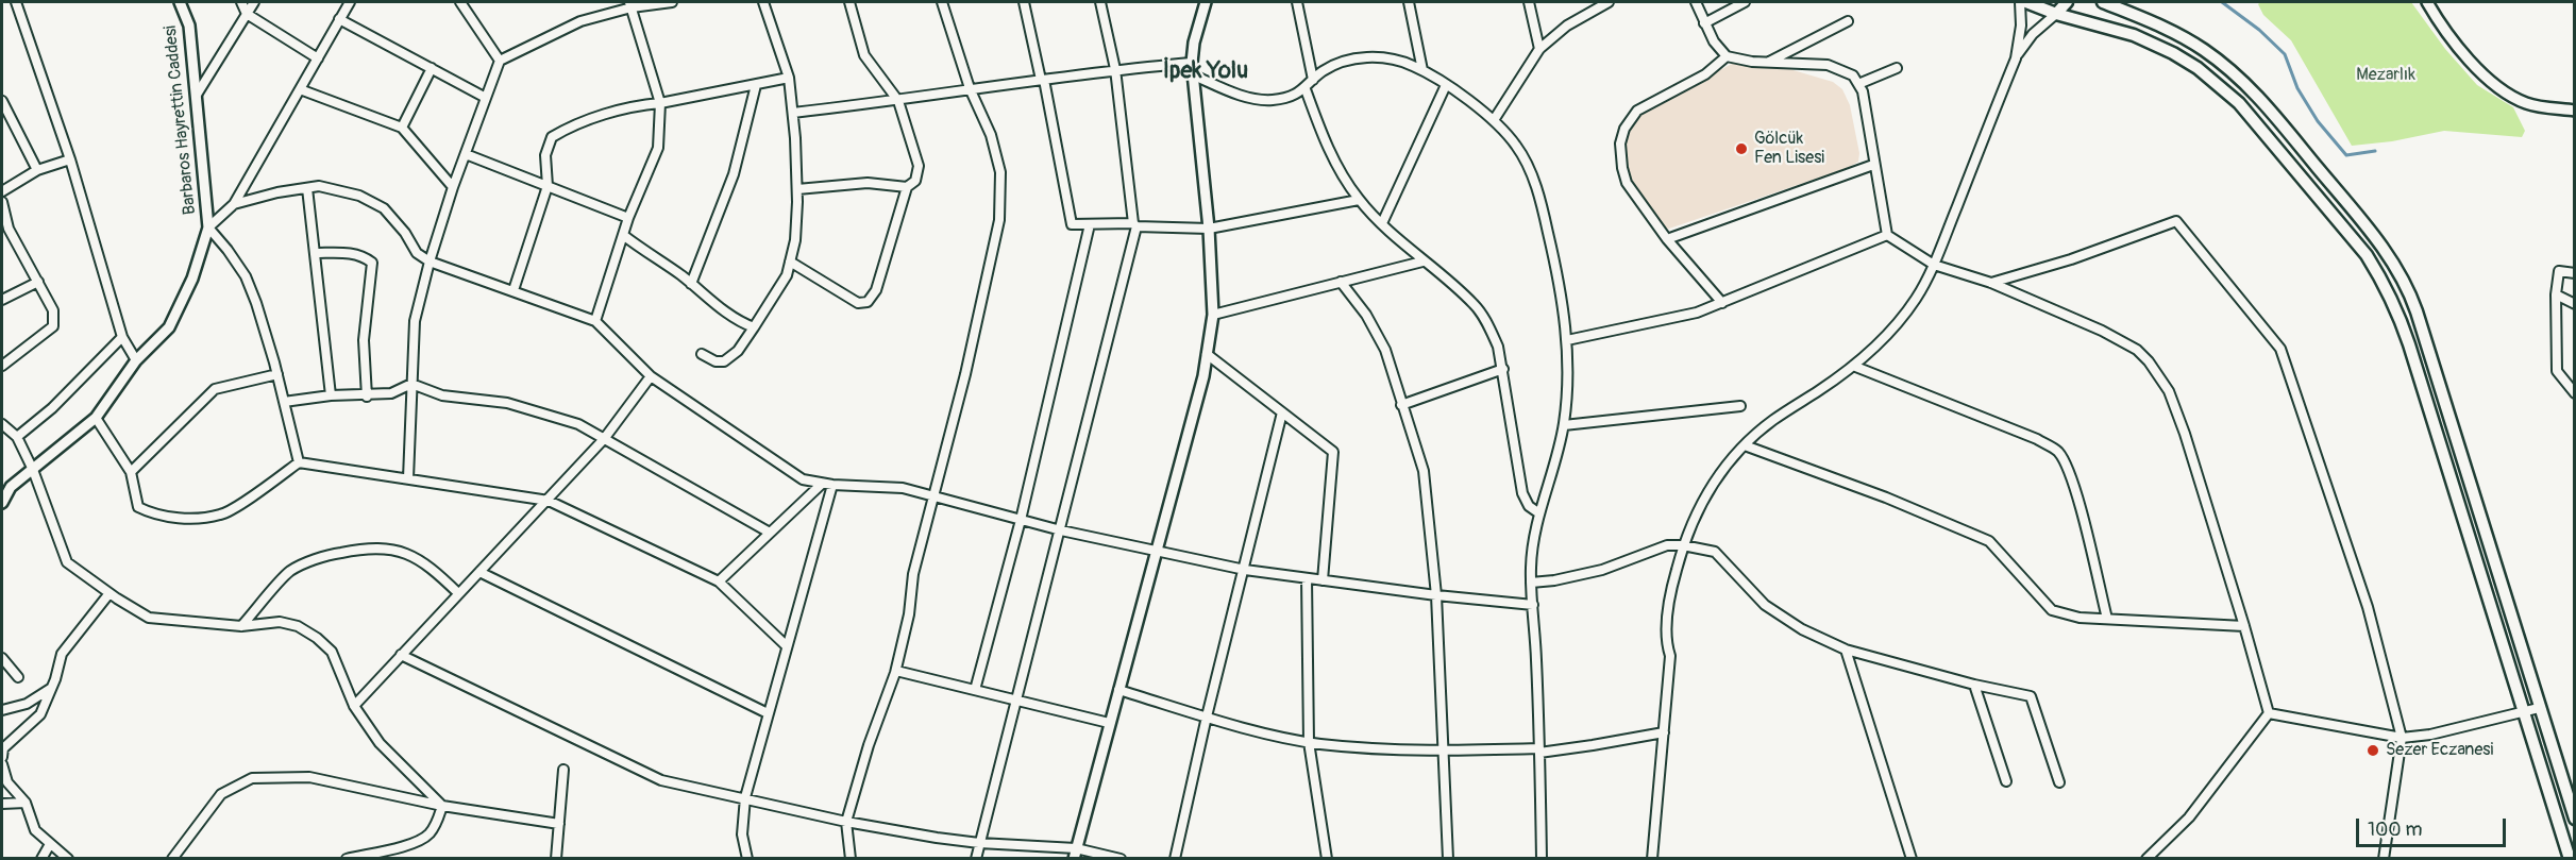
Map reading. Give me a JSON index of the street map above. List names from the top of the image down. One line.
{"streets":{"street":["Barbaros Hayrettin Caddesi"]},"districts":["İpek Yolu"],"parks":["Mezarlık"],"places":["Gölcük Fen Lisesi","Sezer Eczanesi"],"scale_bar":"100 m"}
